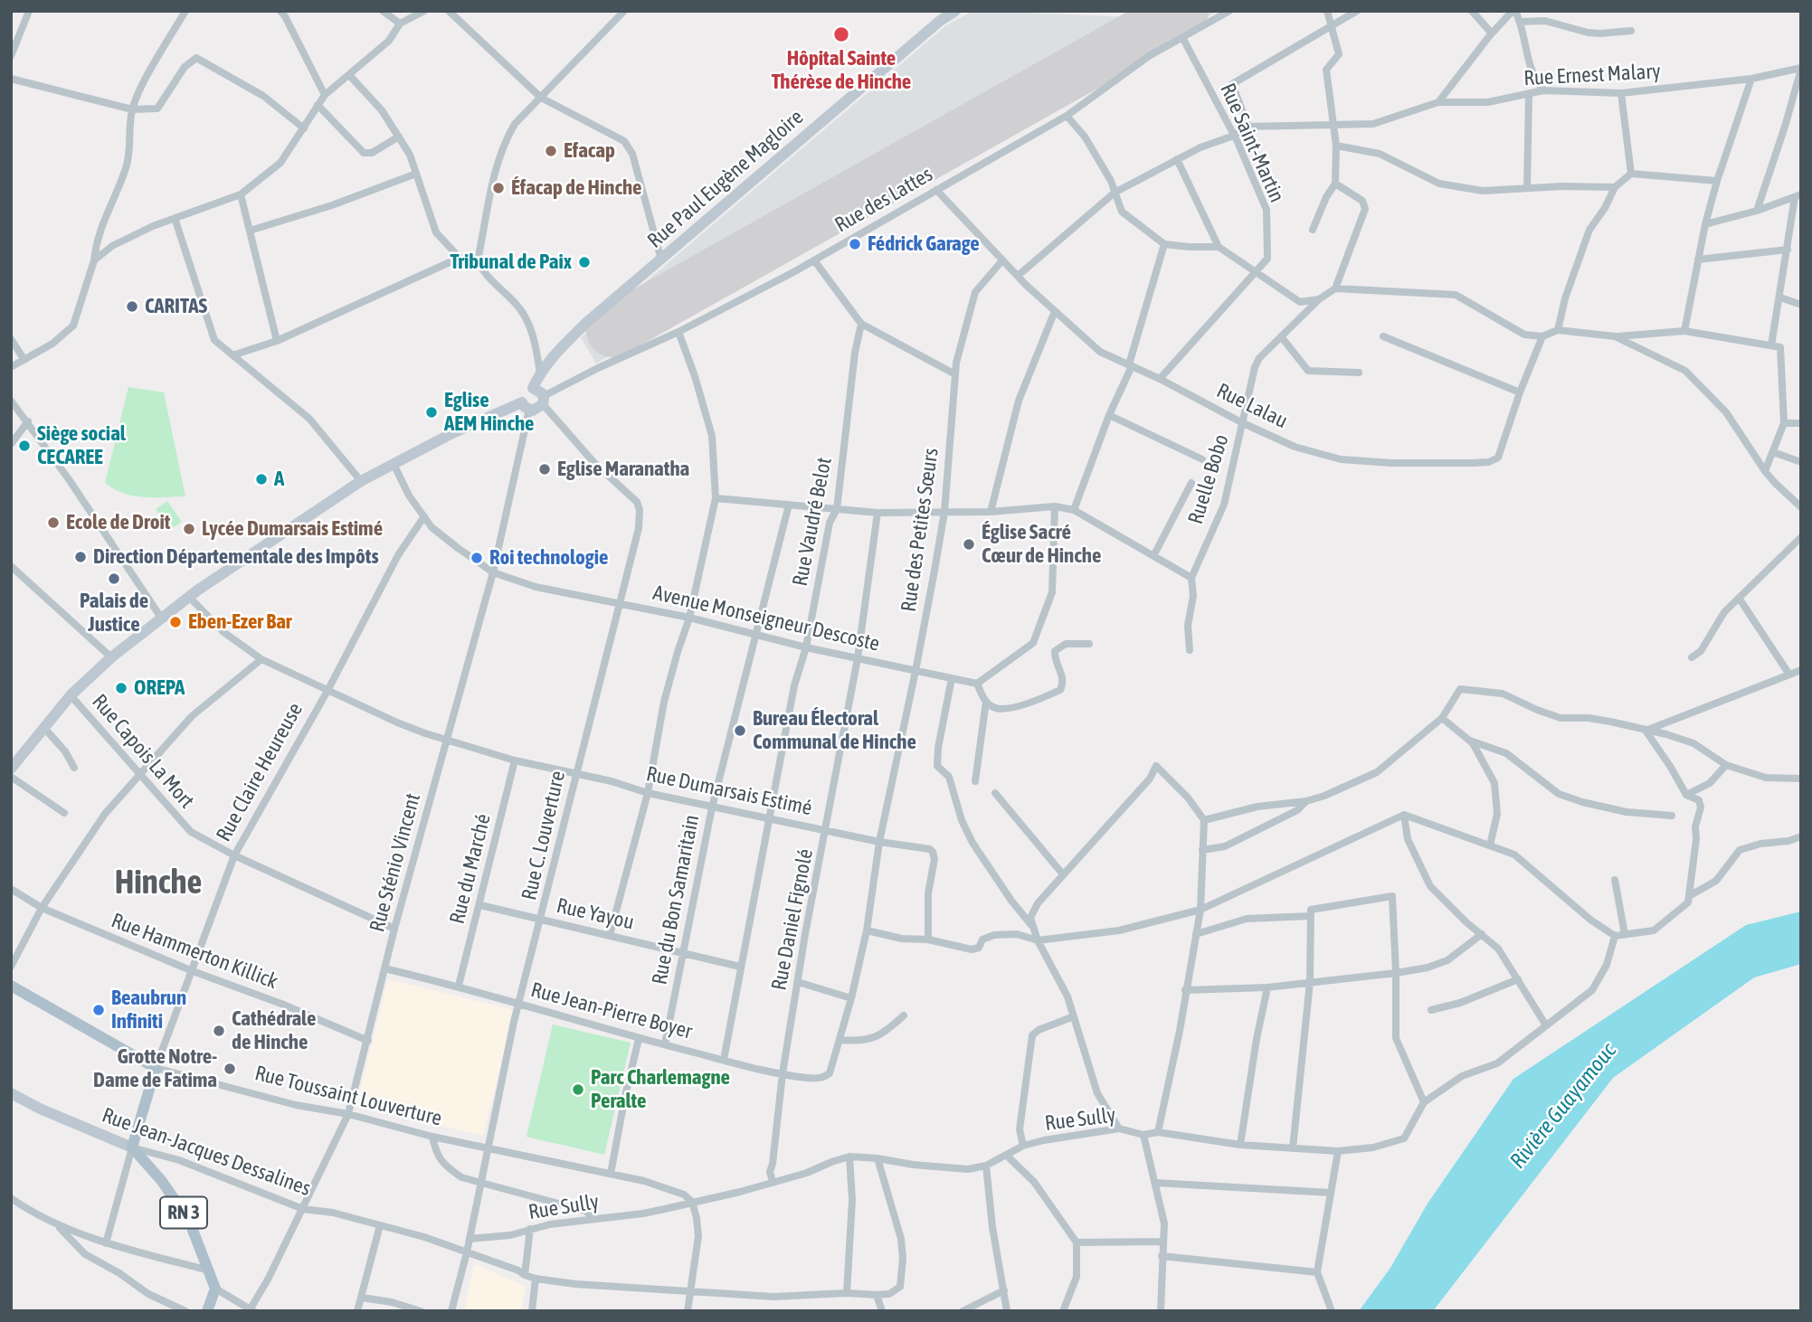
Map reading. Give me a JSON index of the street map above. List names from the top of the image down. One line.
{"streets":{"main road":["Rue Paul Eugène Magloire","Rue Claire Heureuse","Rue Toussaint Louverture","Rue Jean-Jacques Dessalines","RN 3"],"street":["Rue Ernest Malary","Rue Saint-Martin","Rue des Lattes","Rue Lalau","Ruelle Bobo","Rue Vaudré Belot","Rue des Petites Sœurs","Avenue Monseigneur Descoste","Rue Capois La Mort","Rue Dumarsais Estimé","Rue C. Louverture","Rue Sténio Vincent","Rue du Marché","Rue du Bon Samaritain","Rue Yayou","Rue Daniel Fignolé","Rue Hammerton Killick","Rue Jean-Pierre Boyer","Rue Sully"]},"crossings":[["Rue Ernest Malary","Rue Saint-Martin"],["Rue Ernest Malary","Rue Lalau"],["Rue Saint-Martin","Rue des Lattes"],["Rue Saint-Martin","Rue Lalau"],["Rue Paul Eugène Magloire","Rue des Lattes"],["Rue Paul Eugène Magloire","Rue C. Louverture"],["Rue Paul Eugène Magloire","Rue Sténio Vincent"],["Rue des Lattes","Rue Lalau"],["Rue des Lattes","Rue C. Louverture"],["Rue des Lattes","Rue Sténio Vincent"],["Rue Lalau","Ruelle Bobo"],["Rue Lalau","Rue des Petites Sœurs"],["Rue Vaudré Belot","Avenue Monseigneur Descoste"],["Rue Vaudré Belot","Rue Dumarsais Estimé"],["Rue Vaudré Belot","Rue Yayou"],["Rue Vaudré Belot","Rue Jean-Pierre Boyer"],["Rue des Petites Sœurs","Avenue Monseigneur Descoste"],["Rue des Petites Sœurs","Rue Dumarsais Estimé"],["Rue des Petites Sœurs","Rue Jean-Pierre Boyer"],["Avenue Monseigneur Descoste","Rue Claire Heureuse"],["Avenue Monseigneur Descoste","Rue C. Louverture"],["Avenue Monseigneur Descoste","Rue Sténio Vincent"],["Avenue Monseigneur Descoste","Rue du Bon Samaritain"],["Avenue Monseigneur Descoste","Rue Daniel Fignolé"],["Rue Capois La Mort","Rue Claire Heureuse"],["Rue Capois La Mort","Rue Sténio Vincent"],["Rue Claire Heureuse","Rue Dumarsais Estimé"],["Rue Claire Heureuse","Rue Hammerton Killick"],["Rue Claire Heureuse","Rue Toussaint Louverture"],["Rue Claire Heureuse","Rue Jean-Jacques Dessalines"],["Rue Claire Heureuse","RN 3"],["Rue Dumarsais Estimé","Rue C. Louverture"],["Rue Dumarsais Estimé","Rue Sténio Vincent"],["Rue Dumarsais Estimé","Rue du Marché"],["Rue Dumarsais Estimé","Rue du Bon Samaritain"],["Rue Dumarsais Estimé","Rue Daniel Fignolé"],["Rue C. Louverture","Rue Sténio Vincent"],["Rue C. Louverture","Rue Yayou"],["Rue C. Louverture","Rue Jean-Pierre Boyer"],["Rue C. Louverture","Rue Toussaint Louverture"],["Rue C. Louverture","Rue Sully"],["Rue C. Louverture","Rue Jean-Jacques Dessalines"],["Rue Sténio Vincent","Rue Hammerton Killick"],["Rue Sténio Vincent","Rue Jean-Pierre Boyer"],["Rue Sténio Vincent","Rue Toussaint Louverture"],["Rue Sténio Vincent","Rue Jean-Jacques Dessalines"],["Rue du Marché","Rue Yayou"],["Rue du Marché","Rue Jean-Pierre Boyer"],["Rue du Bon Samaritain","Rue Yayou"],["Rue du Bon Samaritain","Rue Jean-Pierre Boyer"],["Rue Daniel Fignolé","Rue Jean-Pierre Boyer"],["Rue Daniel Fignolé","Rue Sully"],["Rue Toussaint Louverture","Rue Sully"],["Rue Jean-Jacques Dessalines","RN 3"]],"districts":["Hinche"],"water":["Rivière Guayamouc"],"places":["Hôpital Sainte Thérèse de Hinche","Efacap","Éfacap de Hinche","Fédrick Garage","Tribunal de Paix","CARITAS","Eglise AEM Hinche","Siège social CECAREE","Eglise Maranatha","A","Ecole de Droit","Lycée Dumarsais Estimé","Église Sacré Cœur de Hinche","Direction Départementale des Impôts","Roi technologie","Palais de Justice","Eben-Ezer Bar","OREPA","Bureau Électoral Communal de Hinche","Beaubrun Infiniti","Cathédrale de Hinche","Grotte Notre- Dame de Fatima","Parc Charlemagne Peralte"]}
